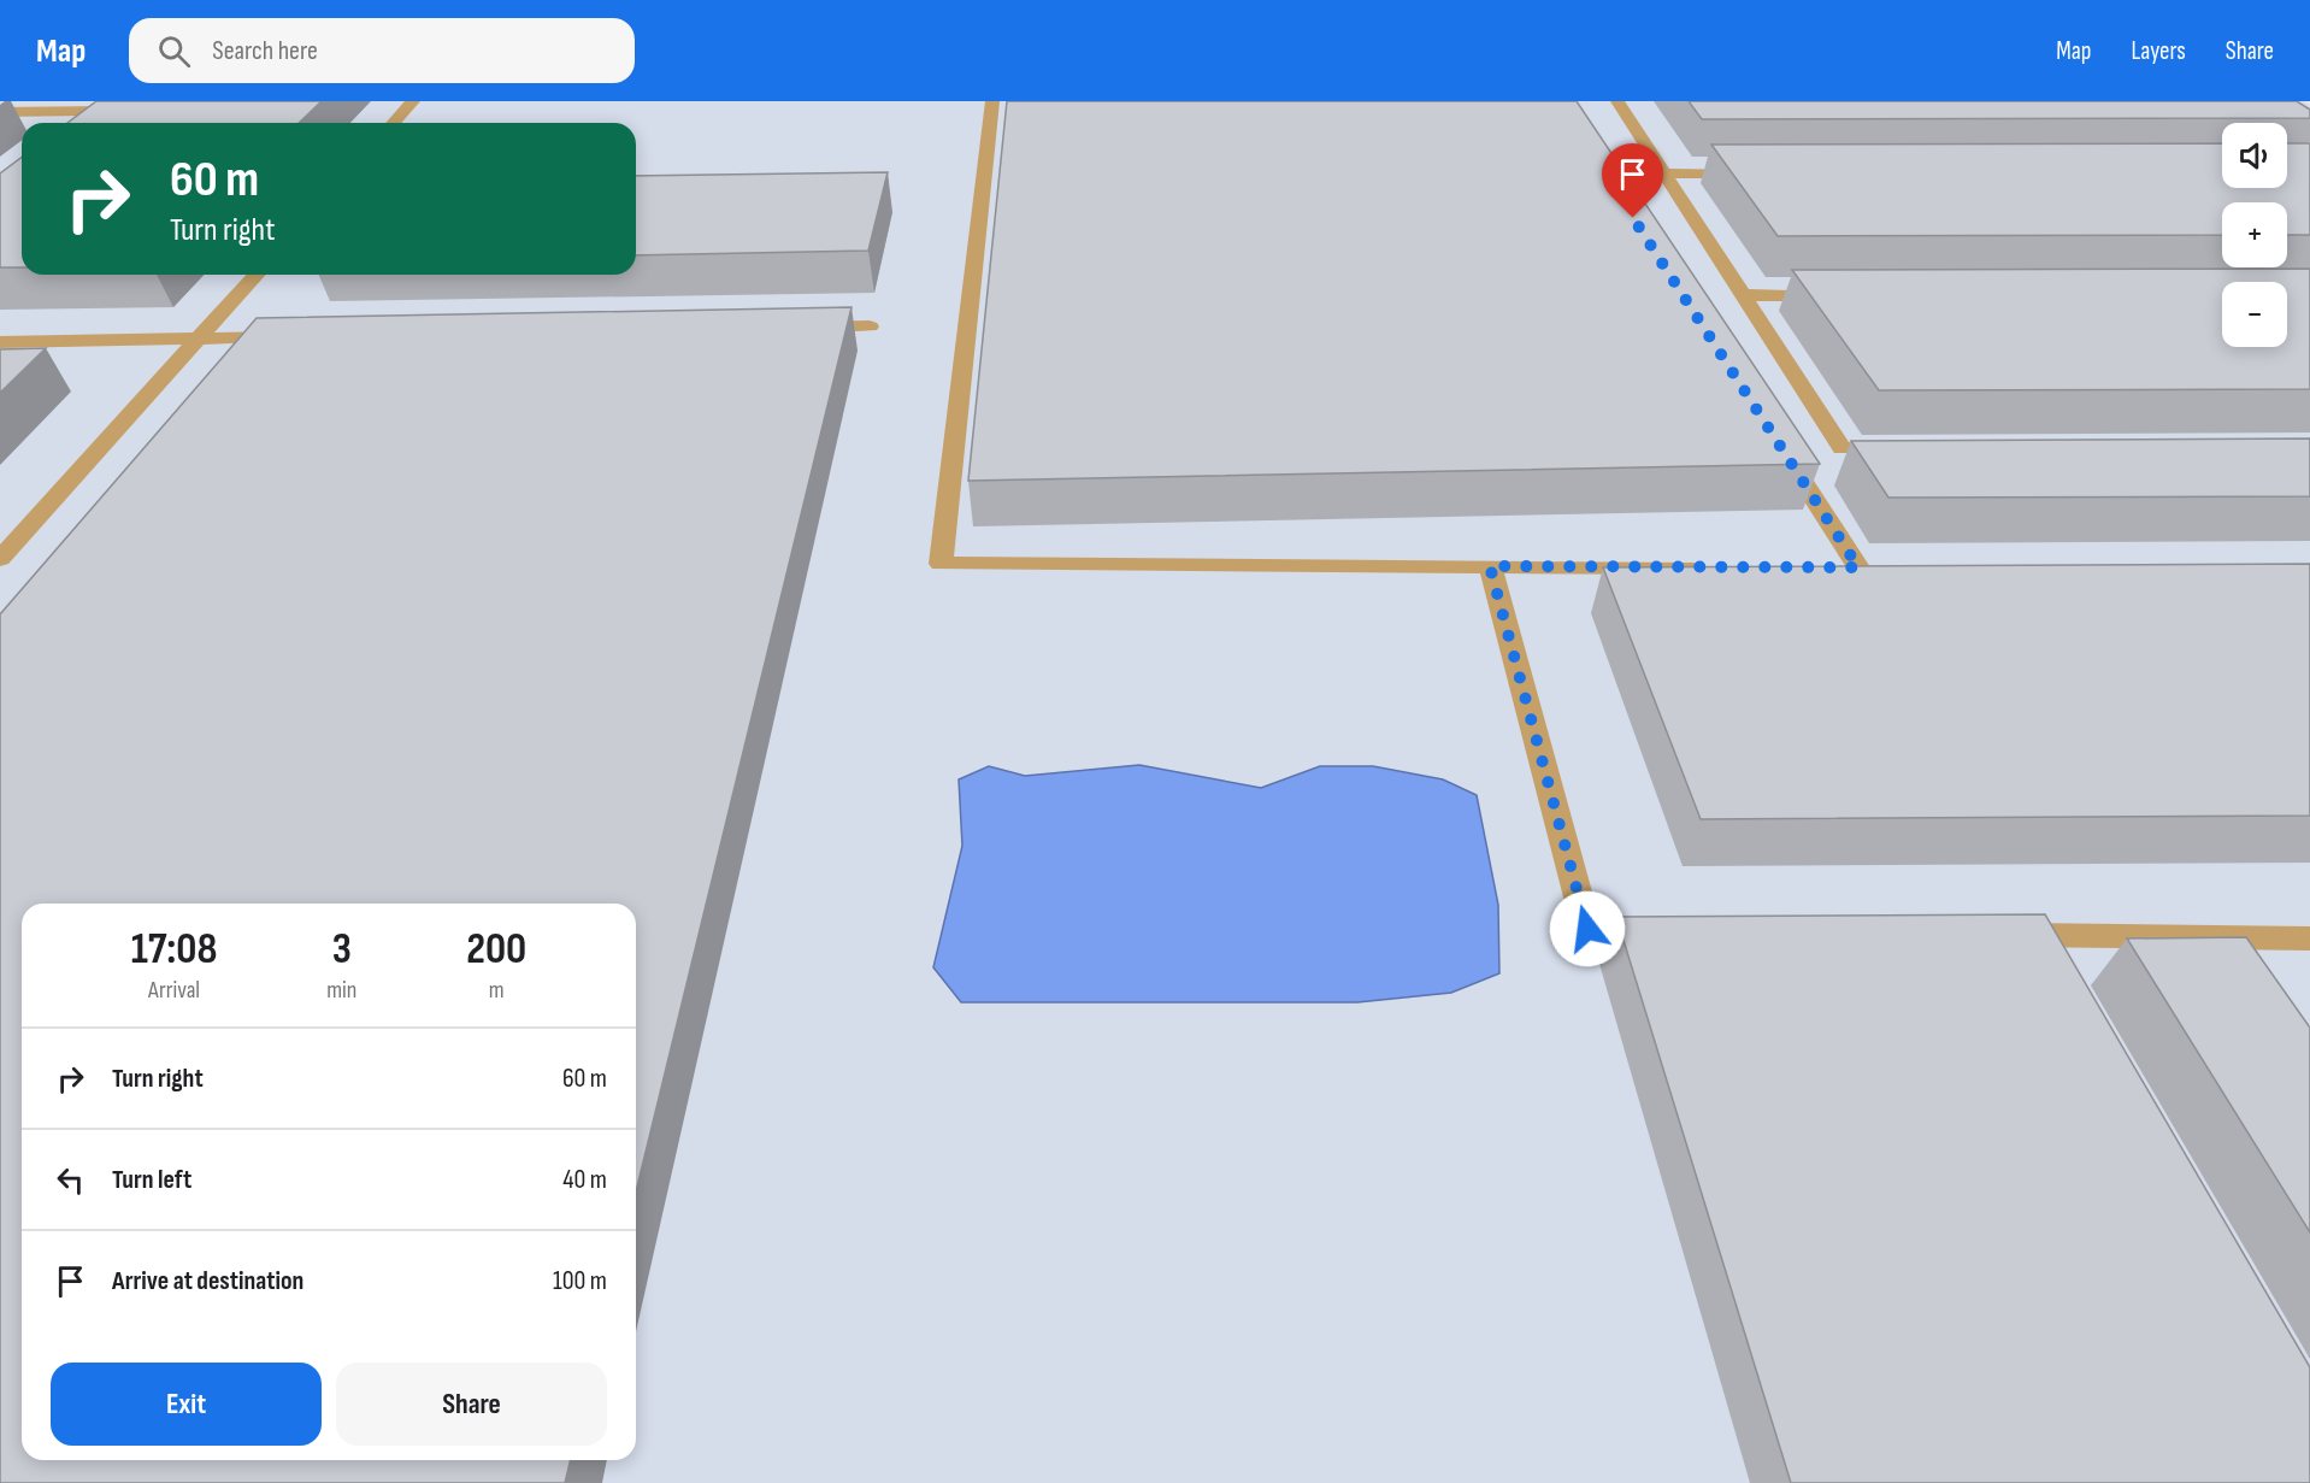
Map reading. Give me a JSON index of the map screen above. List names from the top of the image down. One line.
{"page":{"header":"Map","search":"Search here","nav":["Map","Layers","Share"],"map_buttons":["+","−"],"turn":["60 m","Turn right"],"eta":["17:08","Arrival","3","min","200","m"],"list":[{"name":"Turn right","value":"60 m"},{"name":"Turn left","value":"40 m"},{"name":"Arrive at destination","value":"100 m"}],"buttons":["Exit","Share"]}}
